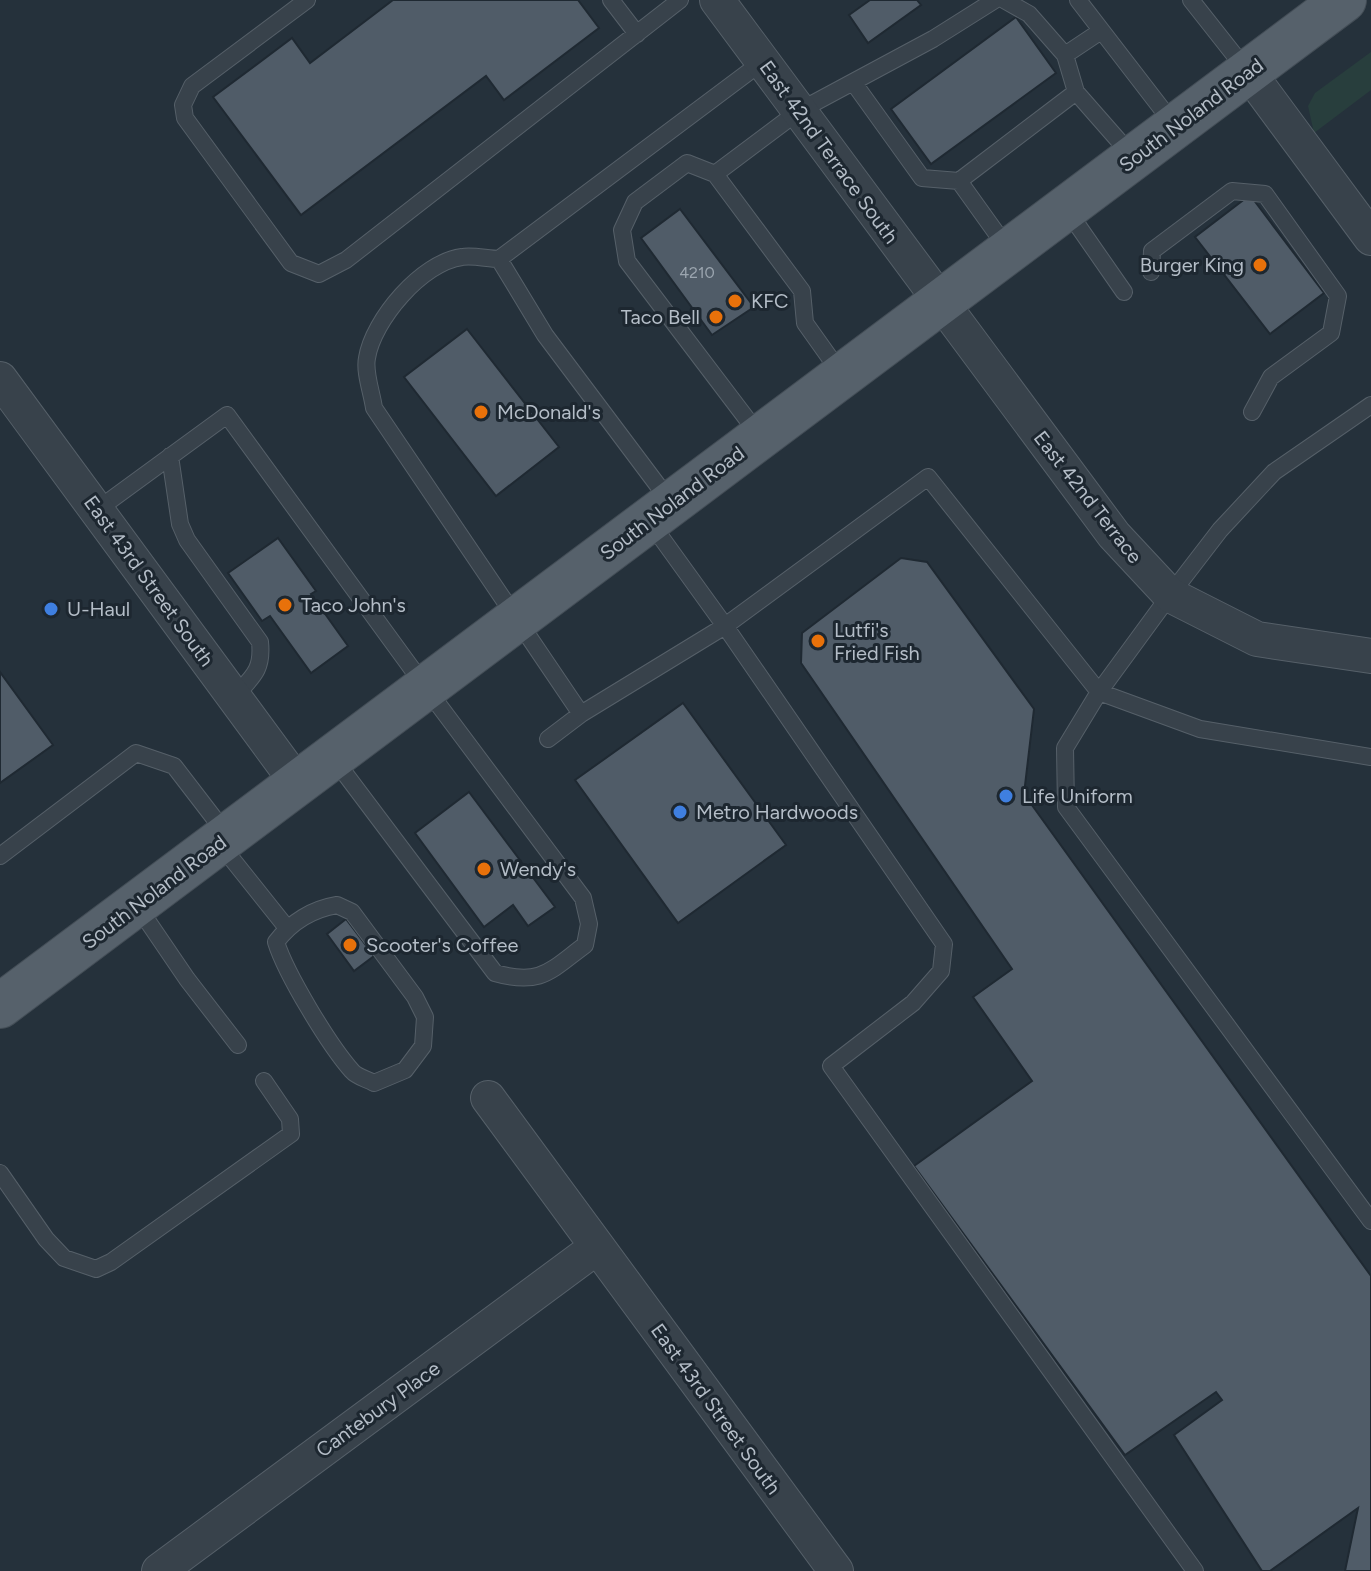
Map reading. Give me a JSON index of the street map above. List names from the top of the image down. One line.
{"streets":{"main road":["South Noland Road"],"street":["East 42nd Terrace South","East 42nd Terrace","East 43rd Street South","Cantebury Place"]},"crossings":[["South Noland Road","East 42nd Terrace South"],["South Noland Road","East 42nd Terrace"],["South Noland Road","East 43rd Street South"],["East 42nd Terrace South","East 42nd Terrace"],["East 43rd Street South","Cantebury Place"]],"places":["Burger King","KFC","Taco Bell","McDonald's","Taco John's","U-Haul","Lutfi's Fried Fish","Life Uniform","Metro Hardwoods","Wendy's","Scooter's Coffee"],"house_numbers":["4210"]}
